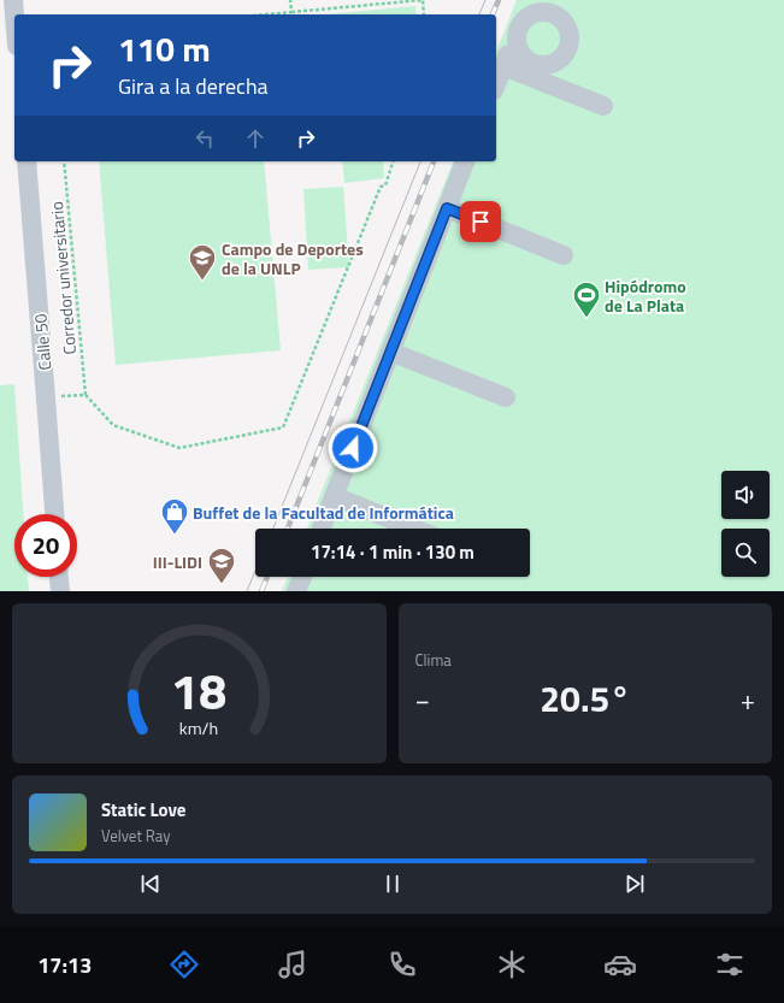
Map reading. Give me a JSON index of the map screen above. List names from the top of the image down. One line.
{"streets":{"street":["Calle 50"],"path":["Corredor universitario"]},"places":{"school or university":["Campo de Deportes de la UNLP","III-LIDI"],"sports":["Hipódromo de La Plata"],"shop":["Buffet de la Facultad de Informática"]},"page":{"turn":["110 m","Gira a la derecha"],"limit":"20","trip":"17:14 · 1 min · 130 m","tile":"Clima","heat":["−","20.5°","+"],"song":["Static Love","Velvet Ray"],"tabs":"17:13","gauge":["18","km/h"]}}
